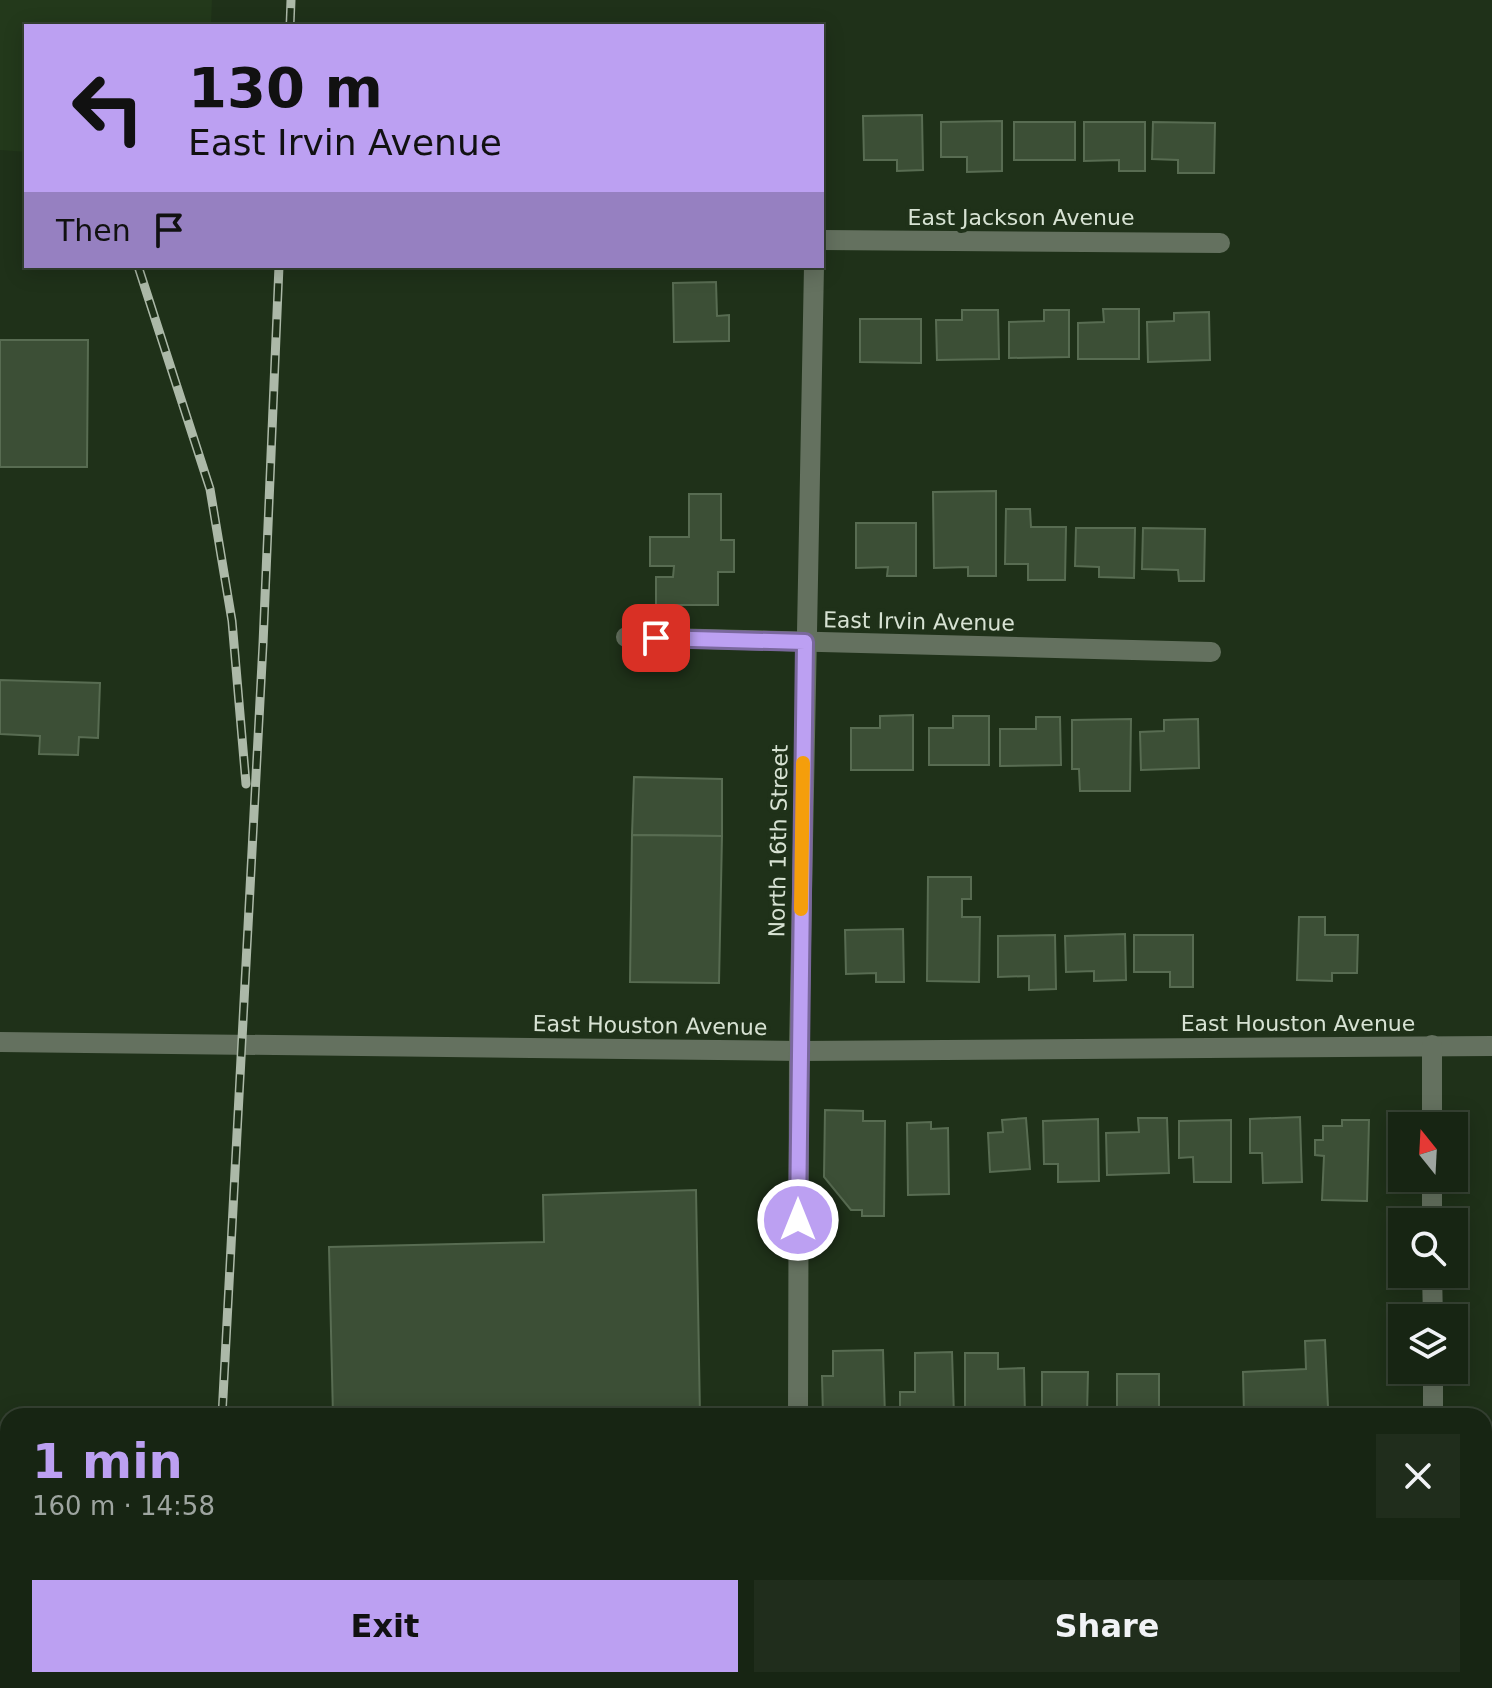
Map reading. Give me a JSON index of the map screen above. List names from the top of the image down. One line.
{"streets":{"street":["East Jackson Avenue","East Irvin Avenue","North 16th Street","East Houston Avenue"]},"crossings":[["East Irvin Avenue","North 16th Street"],["North 16th Street","East Houston Avenue"]],"north":"top","page":{"turn":["130 m","East Irvin Avenue"],"then":"Then","heading":["1 min","160 m · 14:58"],"buttons":["Exit","Share"]}}
